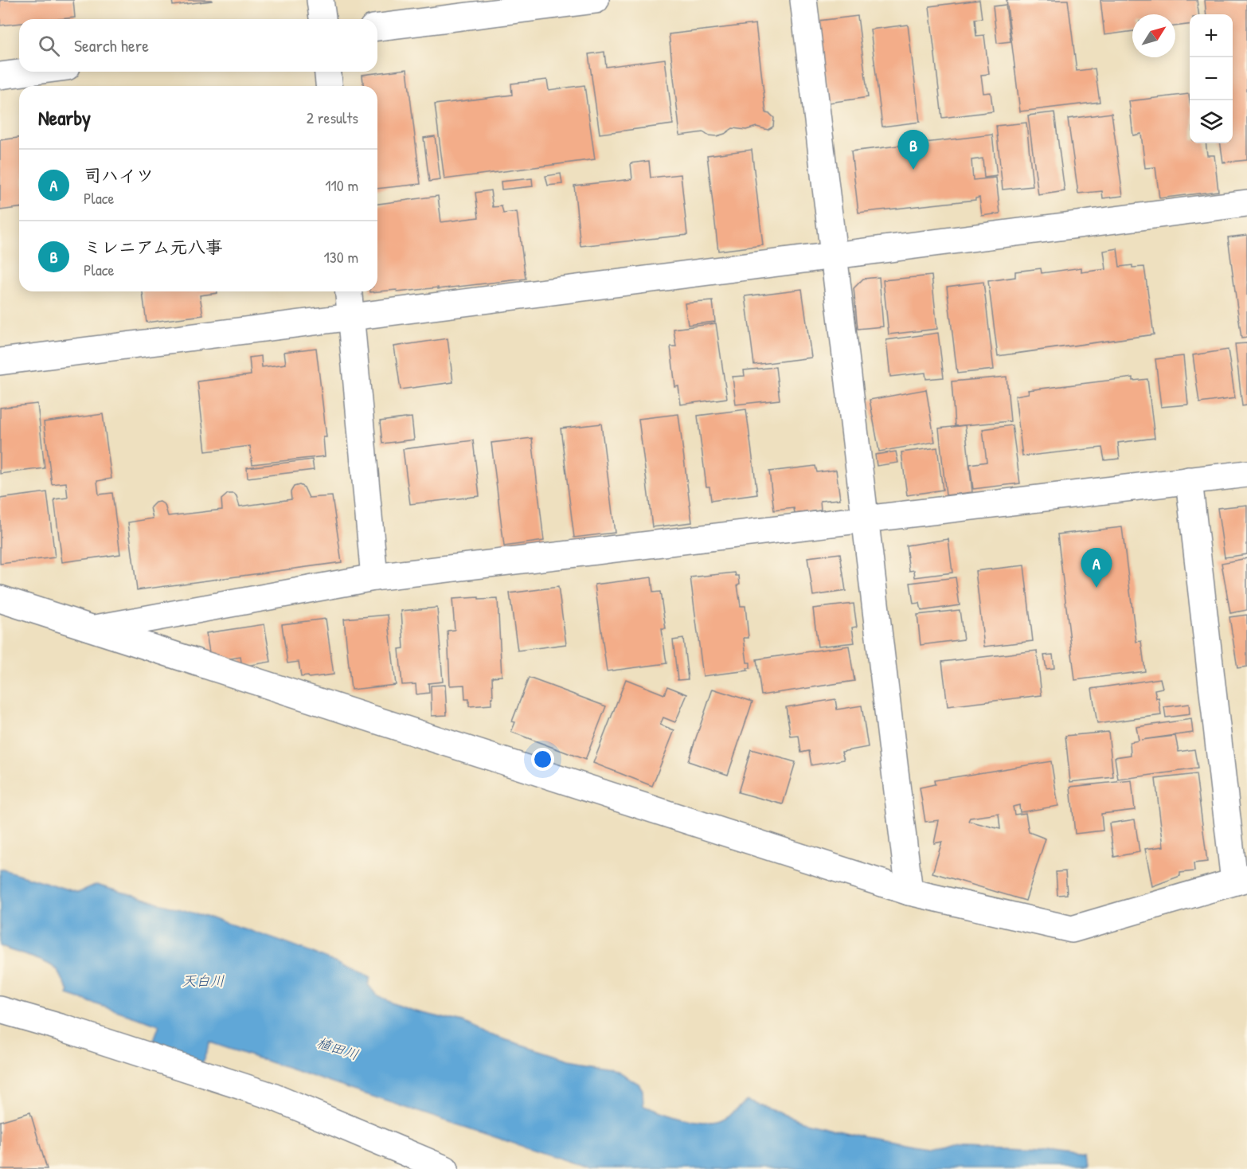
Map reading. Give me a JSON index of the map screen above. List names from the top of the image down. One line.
{"water":["天白川","植田川"],"north":"top right","page":{"map_buttons":["+","−"],"search":"Search here","heading":["Nearby","2 results"],"pins":["B","A"],"list":[{"mark":"A","name":"司ハイツ","note":"Place","value":"110 m"},{"mark":"B","name":"ミレニアム元八事","note":"Place","value":"130 m"}]}}
